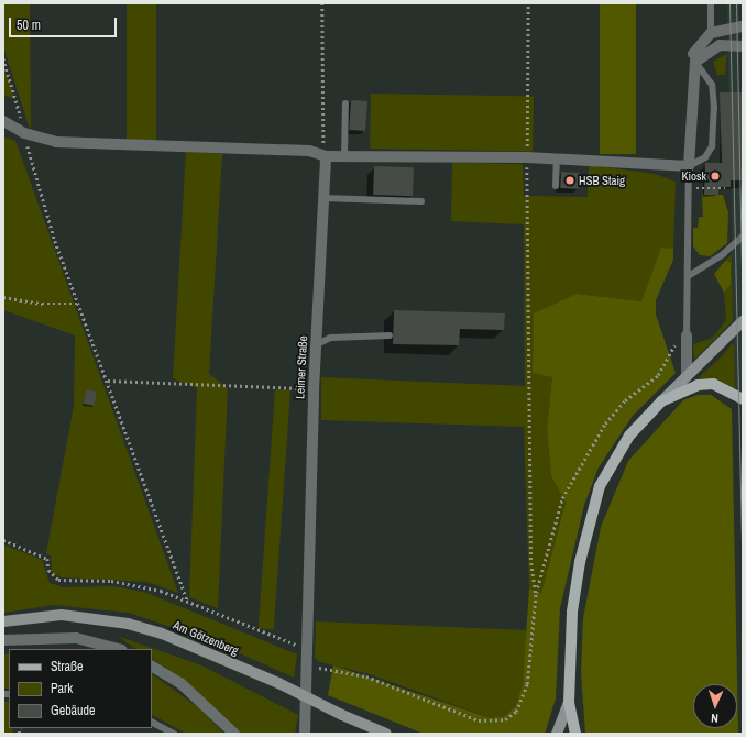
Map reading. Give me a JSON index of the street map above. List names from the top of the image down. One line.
{"streets":{"street":["Leimer Straße","Am Götzenberg"]},"places":["Kiosk","HSB Staig"],"legend":["Straße","Park","Gebäude"],"scale_bar":"50 m","north":"bottom"}
